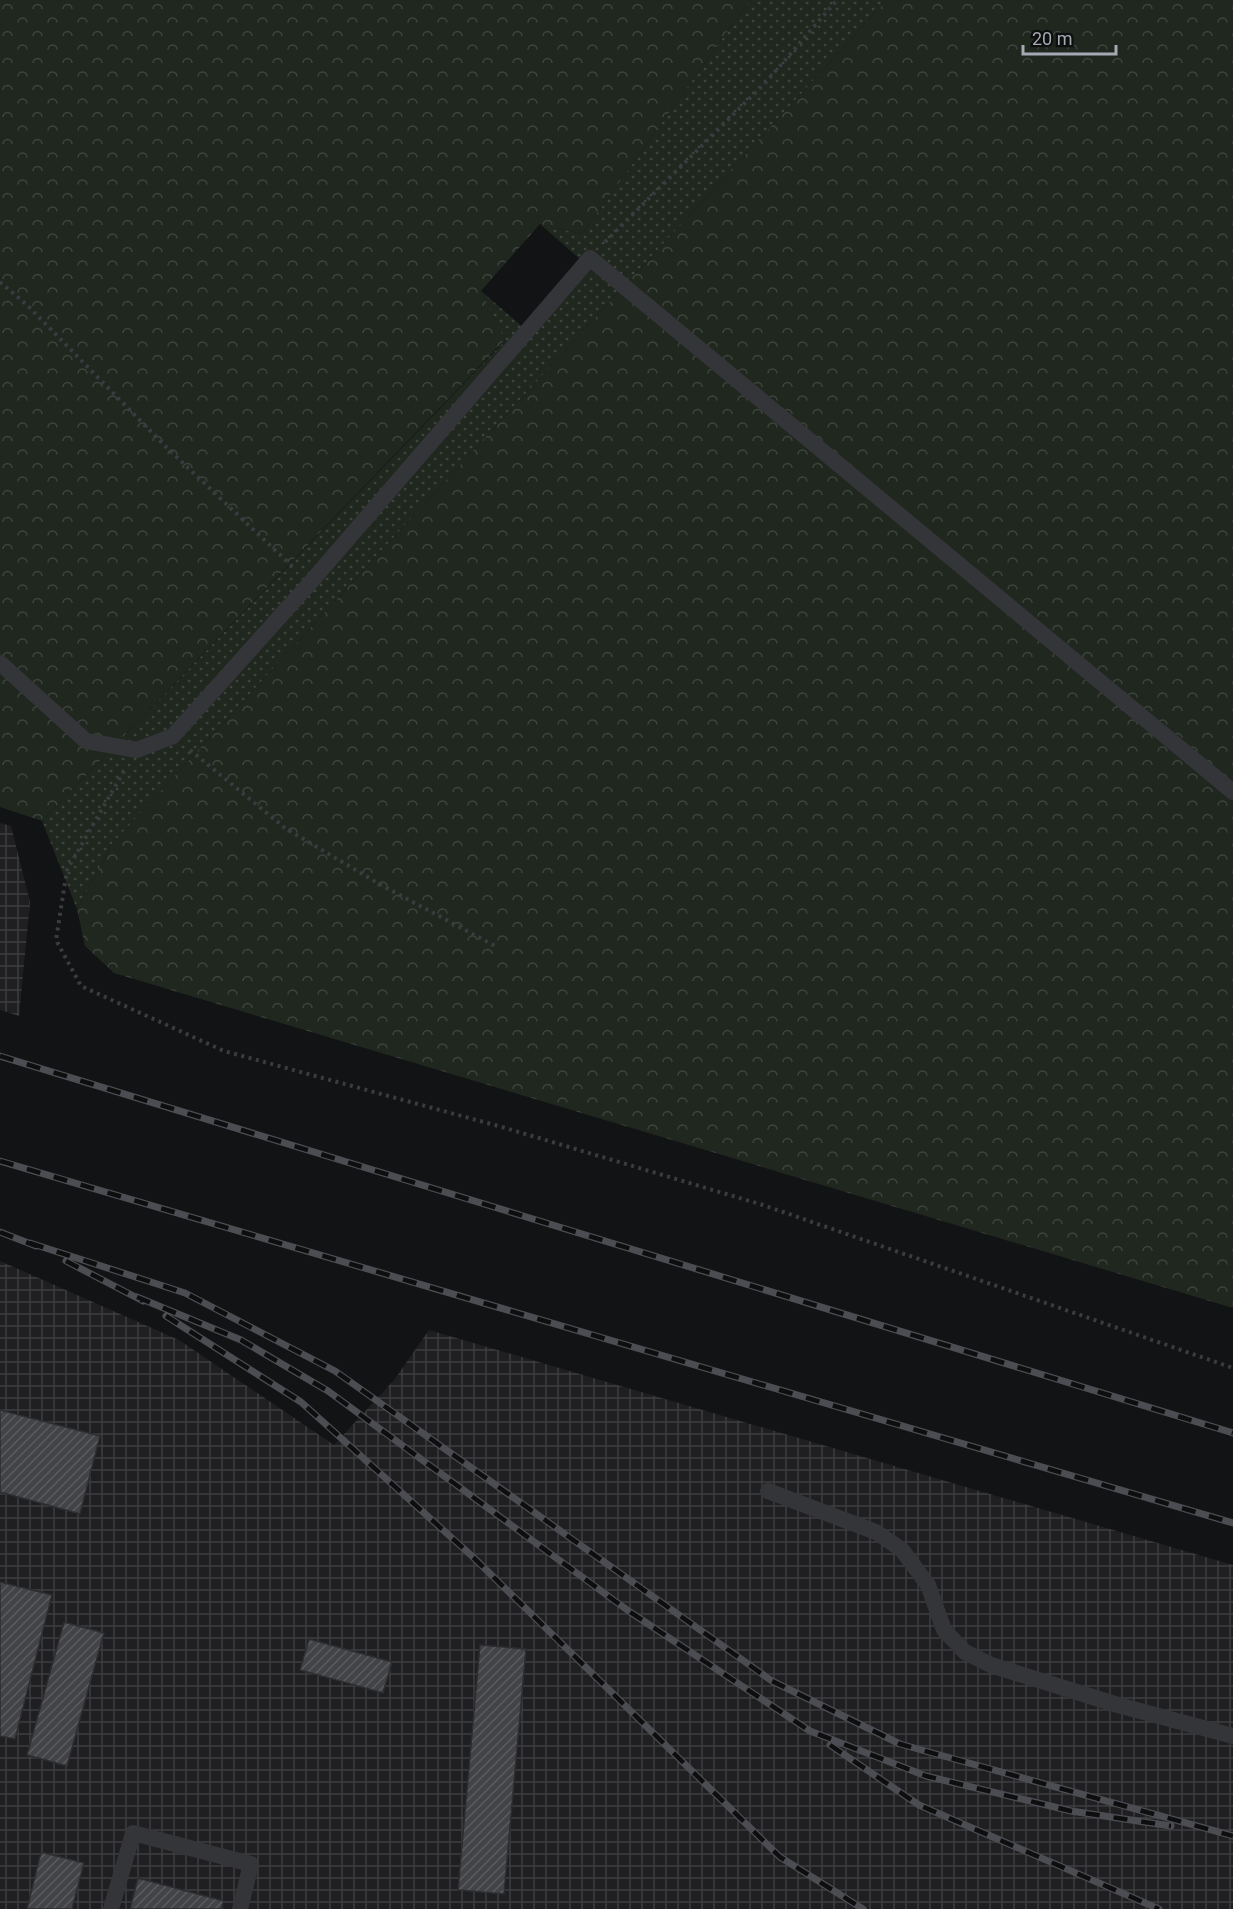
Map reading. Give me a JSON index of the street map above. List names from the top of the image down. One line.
{"scale_bar":"20 m"}
